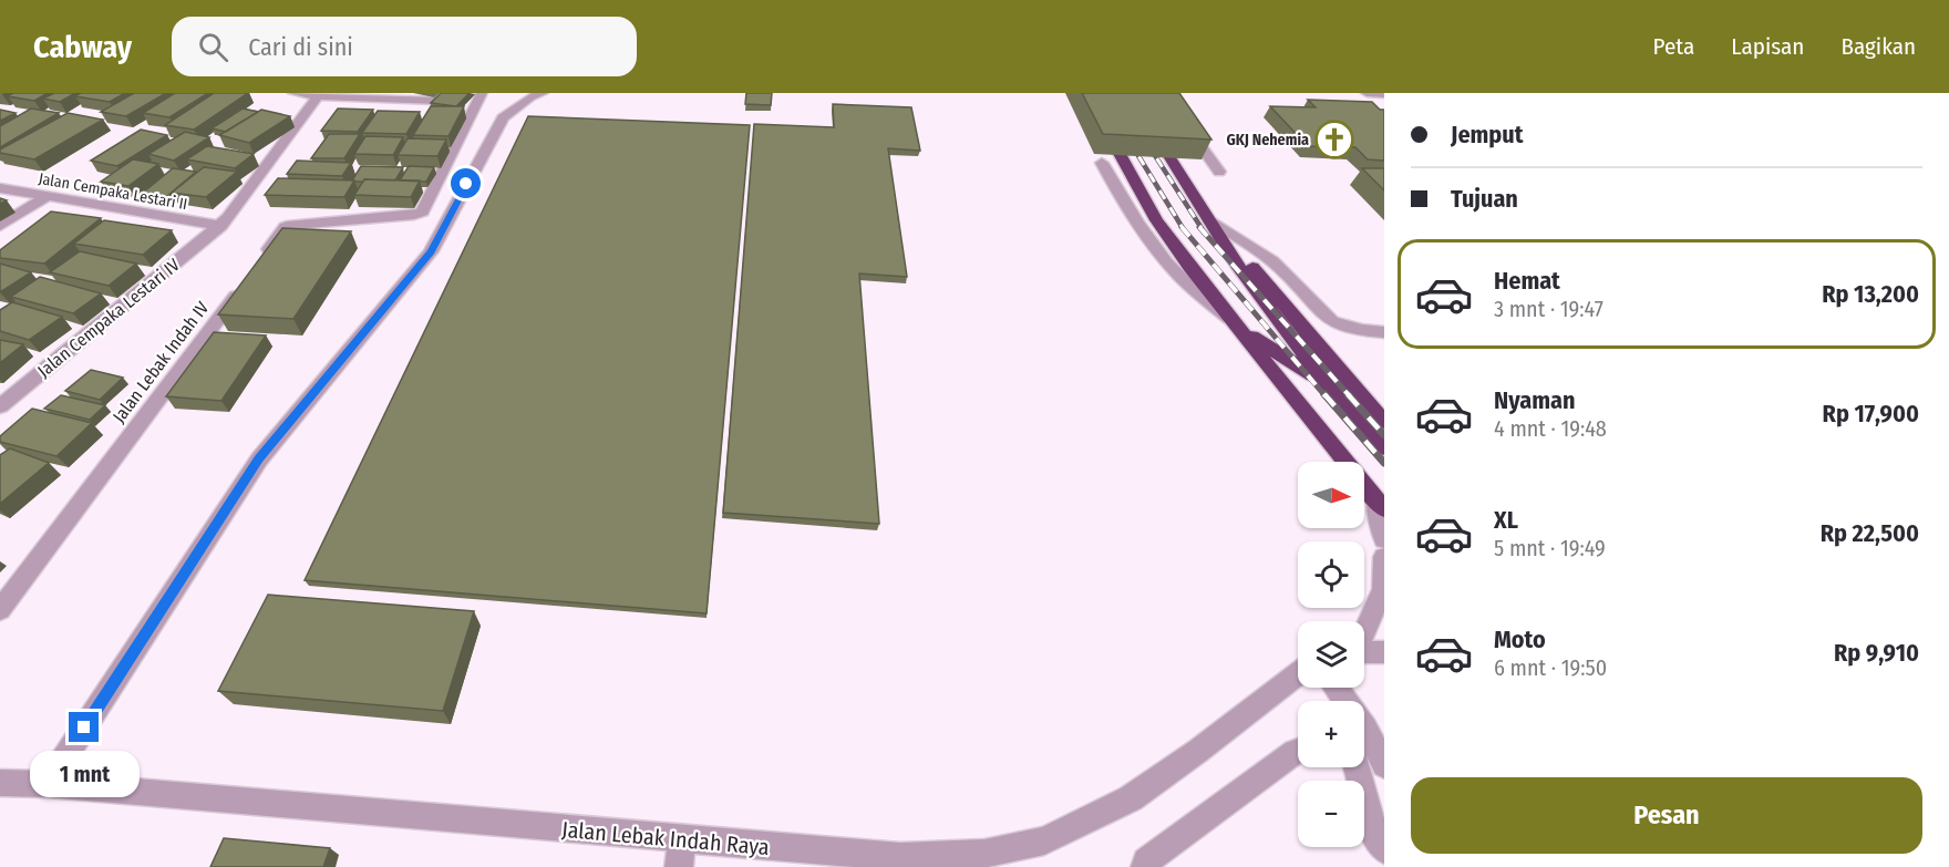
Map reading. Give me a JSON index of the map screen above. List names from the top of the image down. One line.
{"streets":{"street":["Jalan Cempaka Lestari II","Jalan Cempaka Lestari IV","Jalan Lebak Indah IV","Jalan Lebak Indah Raya"]},"crossings":[["Jalan Cempaka Lestari II","Jalan Cempaka Lestari IV"]],"places":{"church":["GKJ Nehemia"]},"north":"right","page":{"header":"Cabway","search":"Cari di sini","nav":["Peta","Lapisan","Bagikan"],"banner":["Jemput","Tujuan"],"list":[{"name":"Hemat","note":"3 mnt · 19:47","value":"Rp 13,200"},{"name":"Nyaman","note":"4 mnt · 19:48","value":"Rp 17,900"},{"name":"XL","note":"5 mnt · 19:49","value":"Rp 22,500"},{"name":"Moto","note":"6 mnt · 19:50","value":"Rp 9,910"}],"map_buttons":["+","−"],"bubble":"1 mnt","buttons":"Pesan"}}
